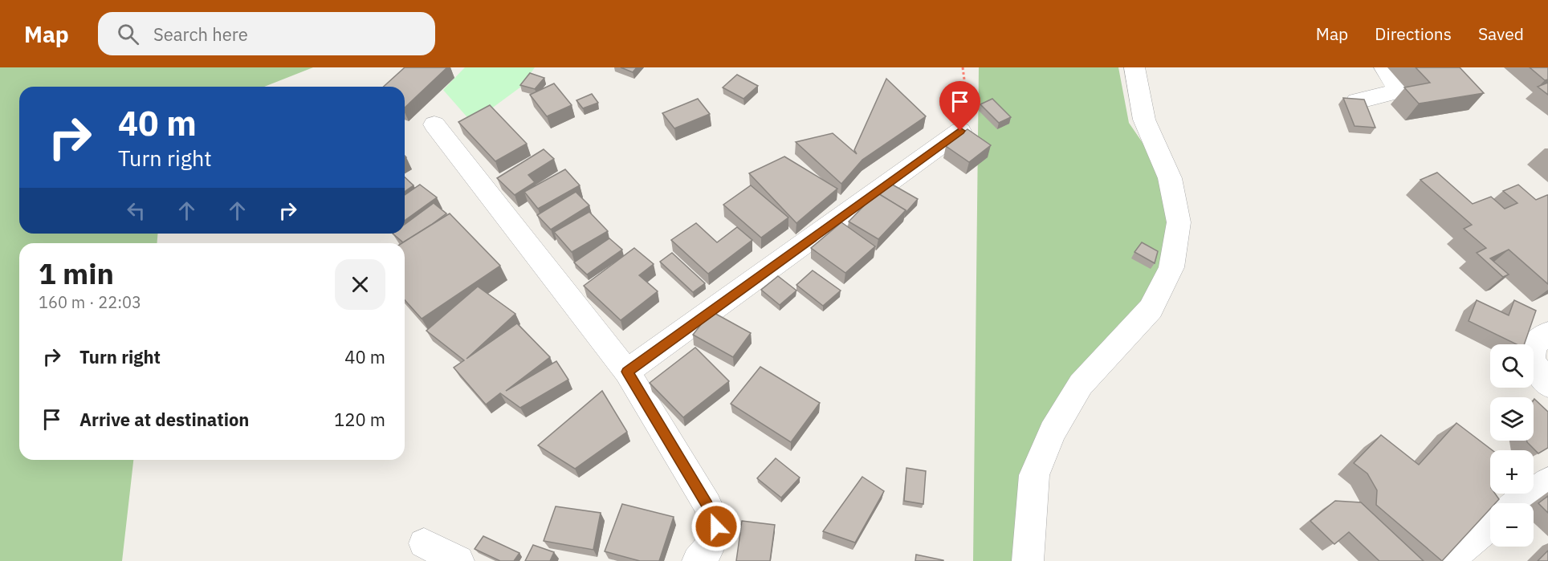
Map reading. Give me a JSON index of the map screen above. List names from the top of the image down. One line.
{"page":{"header":"Map","search":"Search here","nav":["Map","Directions","Saved"],"turn":["40 m","Turn right"],"heading":["1 min","160 m · 22:03"],"list":[{"name":"Turn right","value":"40 m"},{"name":"Arrive at destination","value":"120 m"}],"map_buttons":["+","−"]}}
